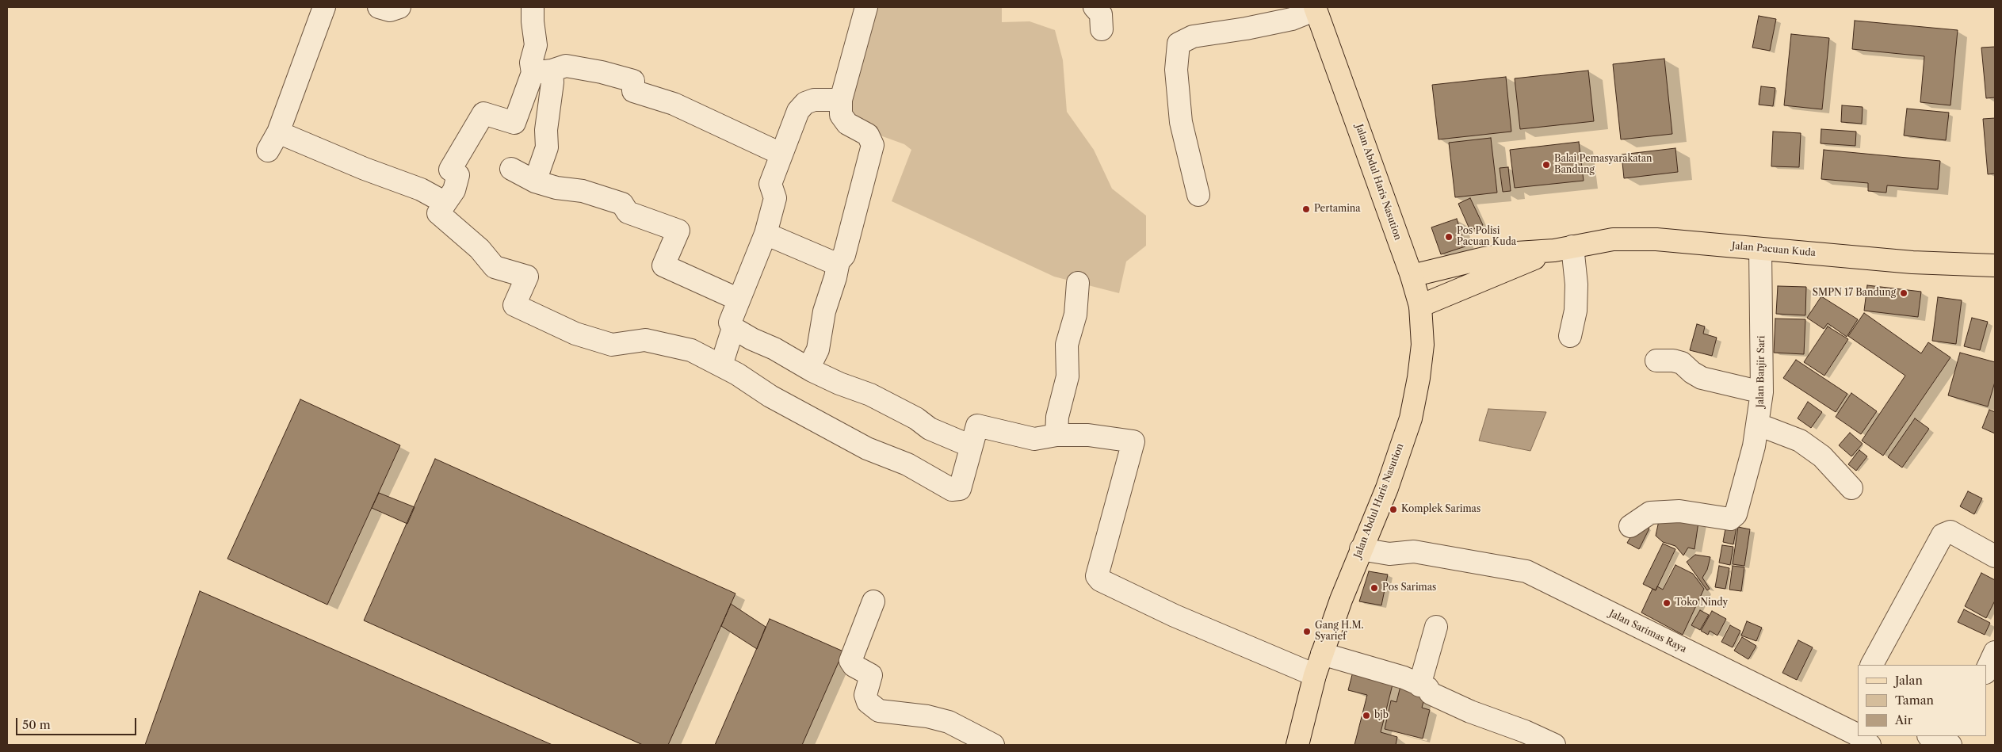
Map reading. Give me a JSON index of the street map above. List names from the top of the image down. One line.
{"streets":{"main road":["Jalan Abdul Haris Nasution","Jalan Pacuan Kuda"],"street":["Jalan Banjir Sari","Jalan Sarimas Raya"]},"crossings":[["Jalan Abdul Haris Nasution","Jalan Pacuan Kuda"],["Jalan Pacuan Kuda","Jalan Banjir Sari"]],"places":["Balai Pemasyarakatan Bandung","Pertamina","Pos Polisi Pacuan Kuda","SMPN 17 Bandung","Komplek Sarimas","Pos Sarimas","Toko Nindy","Gang H.M. Syarief","bjb"],"legend":["Jalan","Taman","Air"],"scale_bar":"50 m"}
